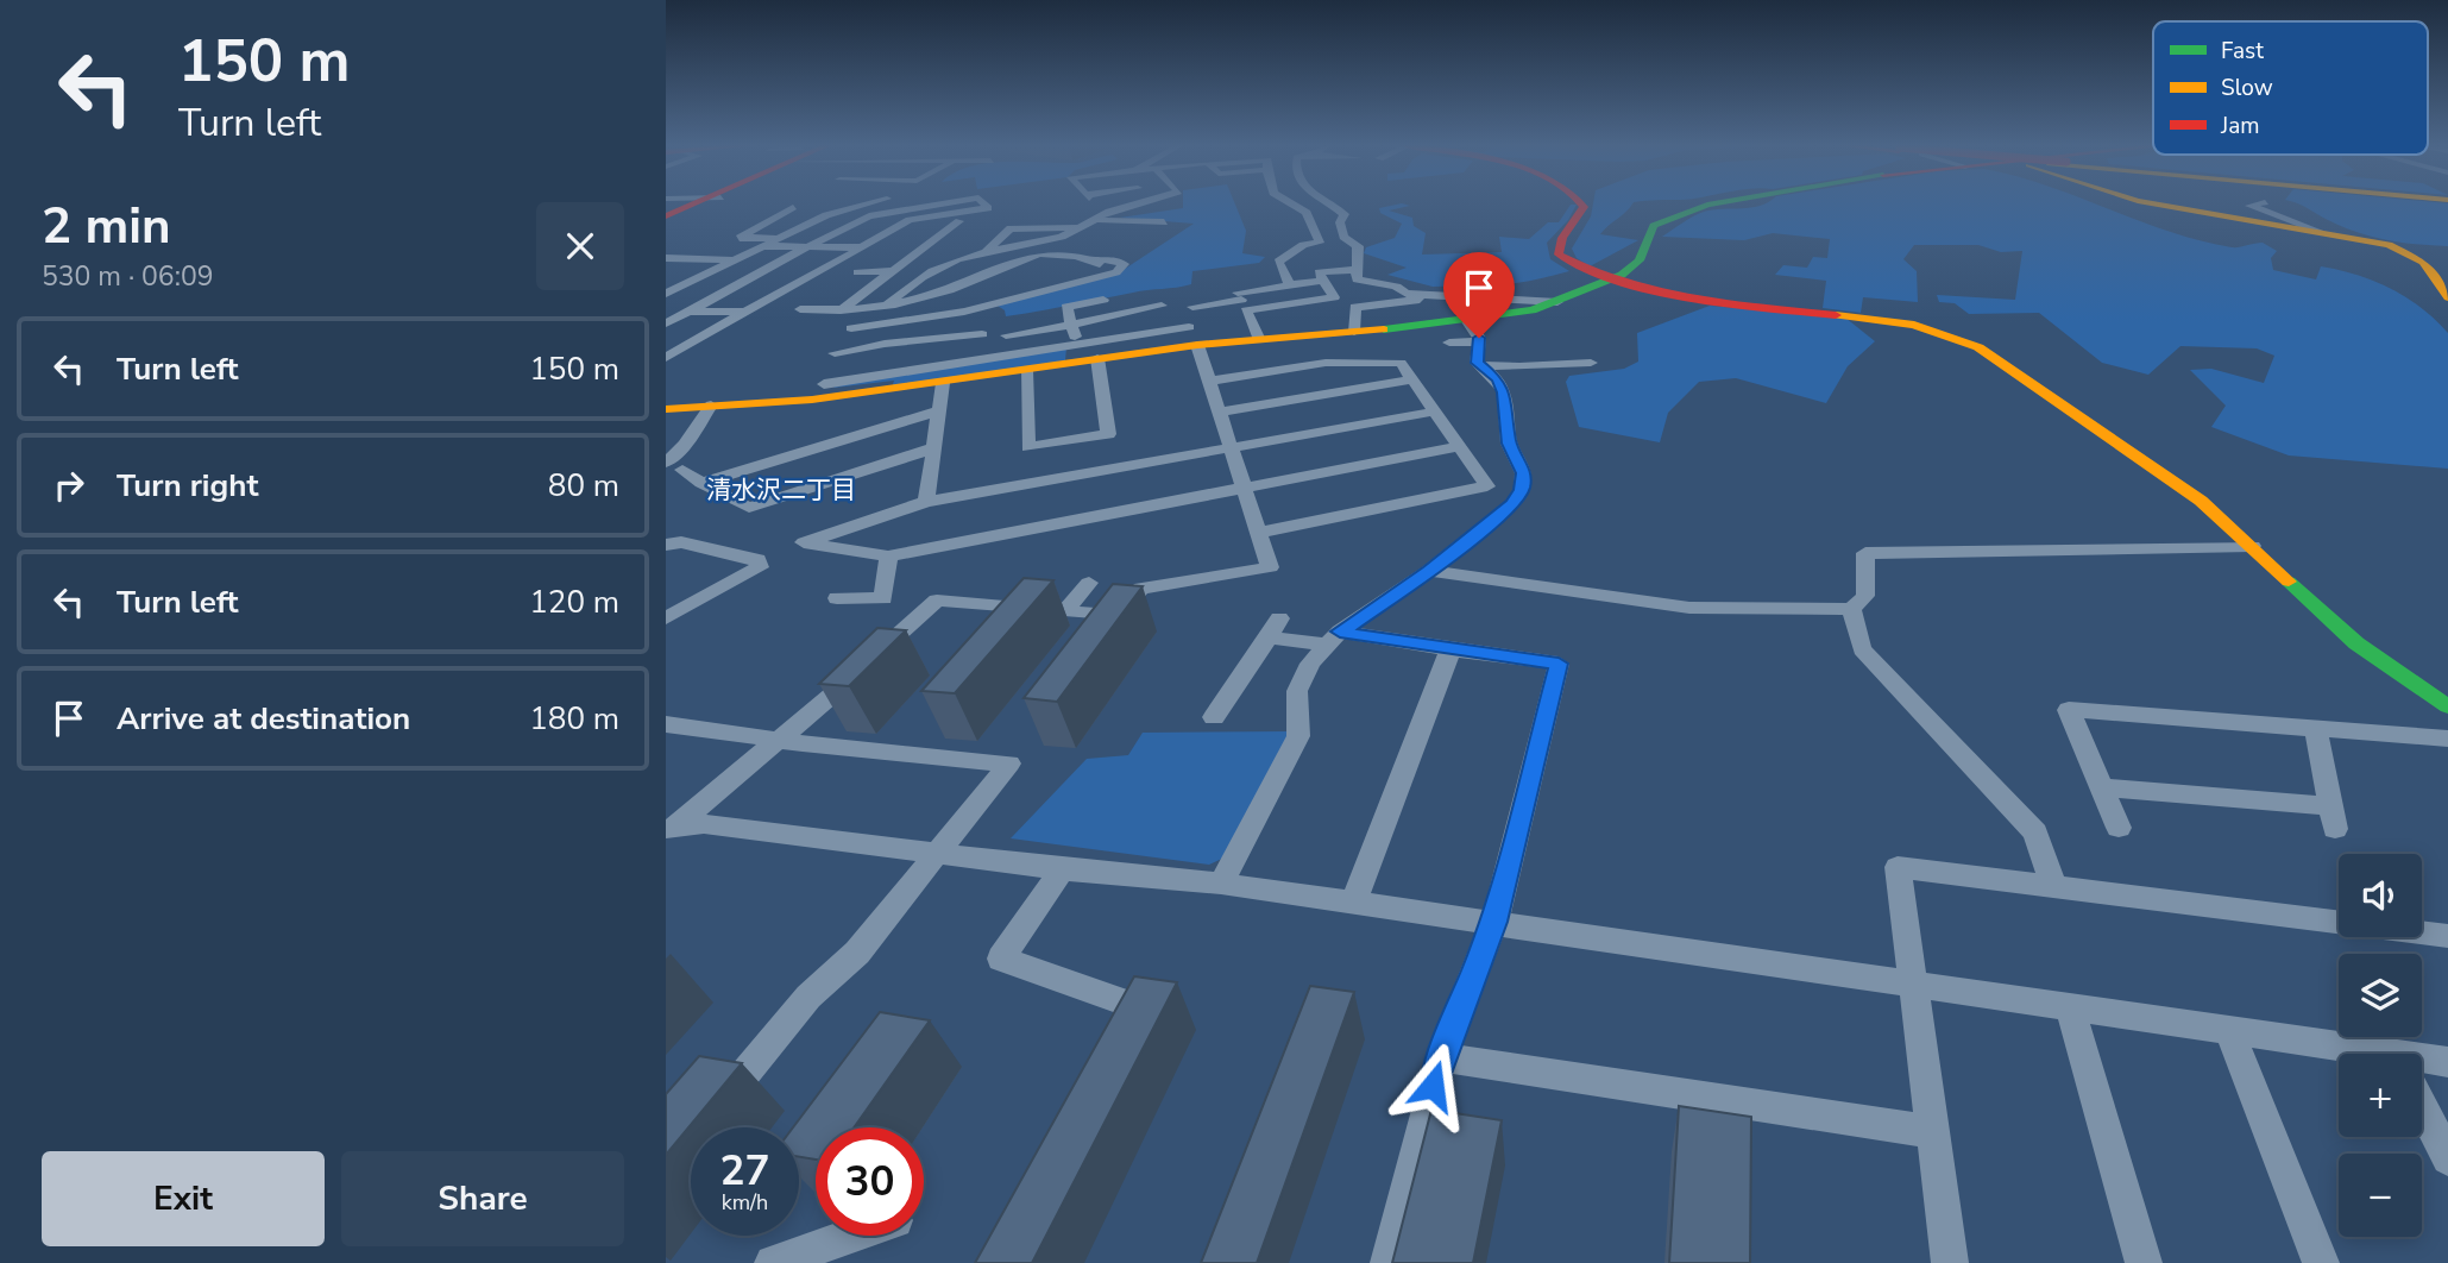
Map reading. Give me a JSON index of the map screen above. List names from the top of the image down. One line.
{"districts":["清水沢二丁目"],"legend":["Fast","Slow","Jam"],"page":{"turn":["150 m","Turn left"],"heading":["2 min","530 m · 06:09"],"list":[{"name":"Turn left","value":"150 m"},{"name":"Turn right","value":"80 m"},{"name":"Turn left","value":"120 m"},{"name":"Arrive at destination","value":"180 m"}],"map_buttons":["+","−"],"speed":"27 km/h","limit":"30","buttons":["Exit","Share"]}}
